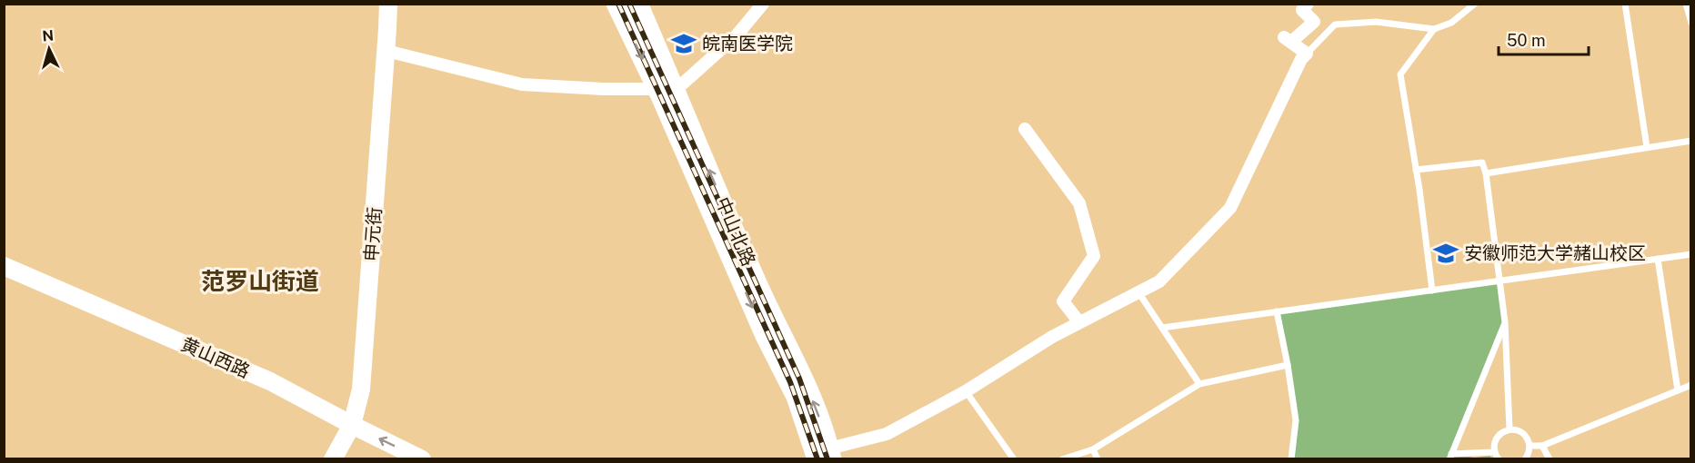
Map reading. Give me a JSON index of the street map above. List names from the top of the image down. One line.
{"streets":{"main road":["中山北路"],"street":["申元街","黄山西路"]},"crossings":[["申元街","黄山西路"]],"districts":["范罗山街道"],"places":{"school or university":["皖南医学院","安徽师范大学赭山校区"]},"scale_bar":"50 m","north":"top"}
